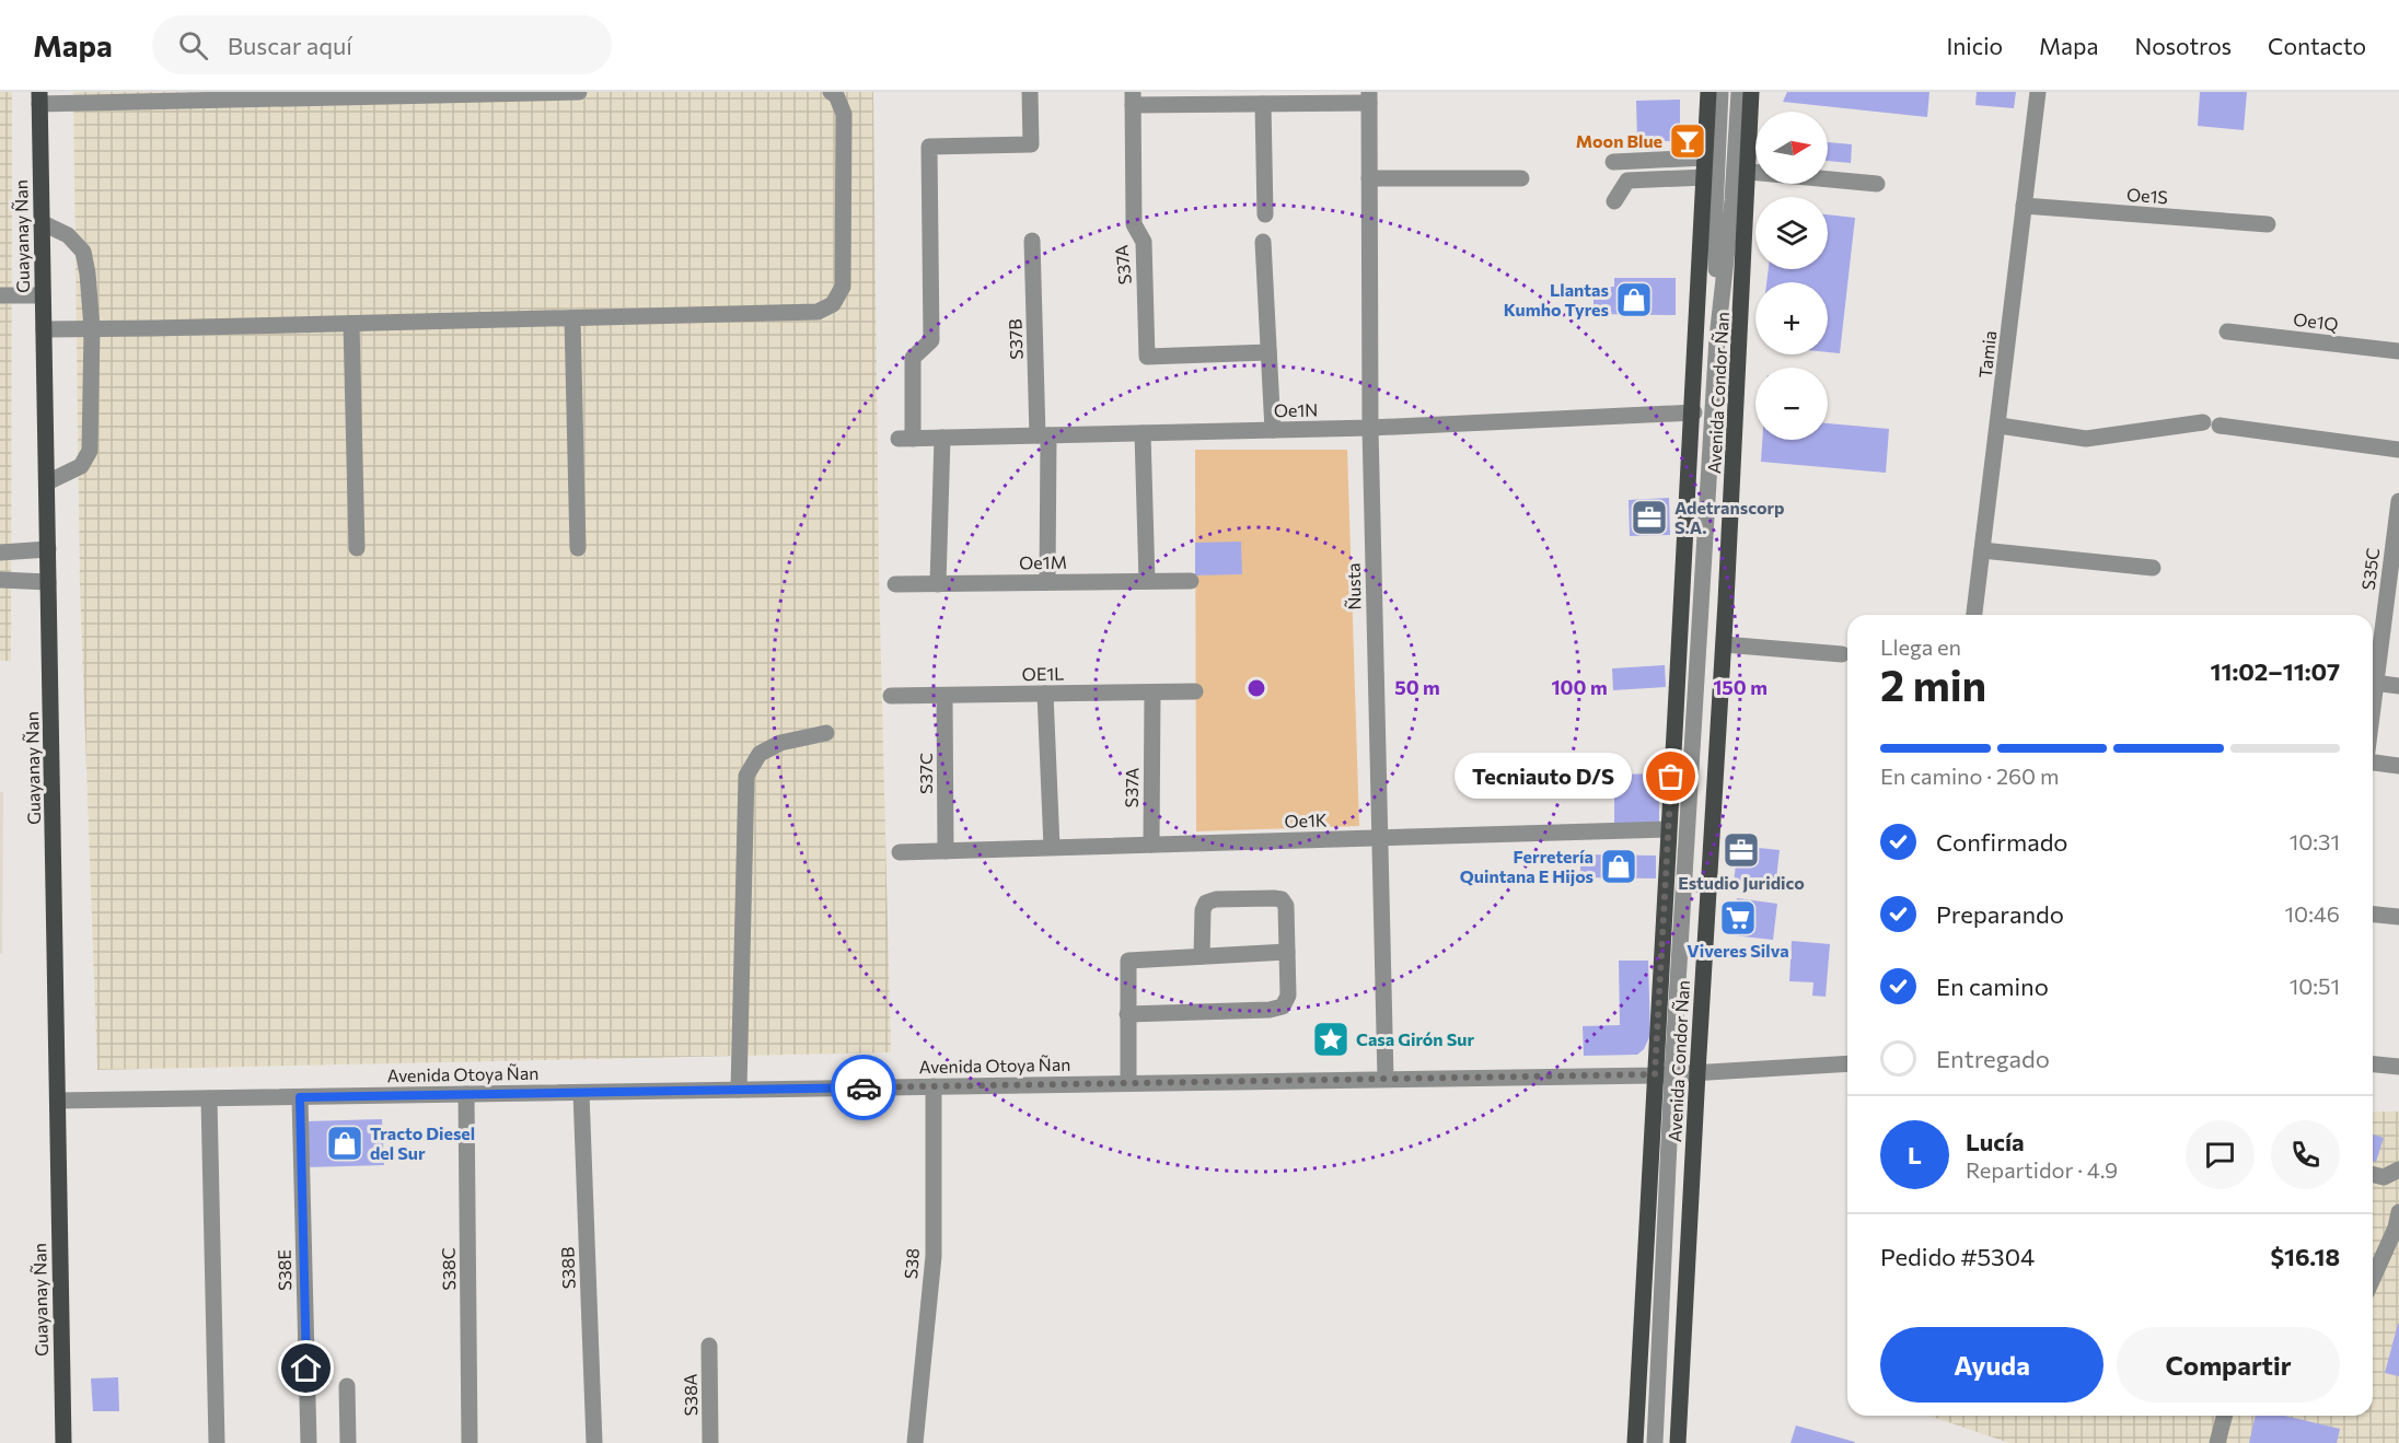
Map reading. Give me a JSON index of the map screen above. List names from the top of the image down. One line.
{"streets":{"main road":["Guayanay Ñan","Avenida Condor Ñan"],"street":["Oe1S","S37A","Oe1Q","S37B","Tamia","Oe1N","Oe1M","S35C","Ñusta","OE1L","S37C","Oe1K","Avenida Otoya Ñan","S38","S38B","S38C","S38E","S38A"]},"crossings":[["Oe1S","Tamia"],["Guayanay Ñan","Avenida Otoya Ñan"],["S37A","OE1L"],["S37A","Oe1K"],["S37B","Oe1N"],["S37B","Oe1M"],["Avenida Condor Ñan","Oe1N"],["Avenida Condor Ñan","Oe1K"],["Avenida Condor Ñan","Avenida Otoya Ñan"],["Oe1N","Ñusta"],["Ñusta","Oe1K"],["Ñusta","Avenida Otoya Ñan"],["OE1L","S37C"],["S37C","Oe1K"],["Avenida Otoya Ñan","S38"],["Avenida Otoya Ñan","S38B"],["Avenida Otoya Ñan","S38C"],["Avenida Otoya Ñan","S38E"]],"places":{"bar":["Moon Blue"],"shop":["Llantas Kumho Tyres","Ferretería Quintana E Hijos","Tracto Diesel del Sur"],"office":["Adetranscorp S.A.","Estudio Juridico"],"other":["Tecniauto D/S"],"supermarket":["Viveres Silva"],"place":["Casa Girón Sur"]},"north":"right","page":{"header":"Mapa","search":"Buscar aquí","nav":["Inicio","Mapa","Nosotros","Contacto"],"map_buttons":["+","−"],"heading":["2 min","Llega en","11:02–11:07"],"panel":["Lucía","Repartidor · 4.9","Pedido #5304","$16.18"],"bar":"En camino · 260 m","bubble":"Tecniauto D/S","list":[["Confirmado","10:31"],["Preparando","10:46"],["En camino","10:51"],"Entregado"],"round":"L","buttons":["Ayuda","Compartir"]},"rings":["50 m","100 m","150 m"]}
